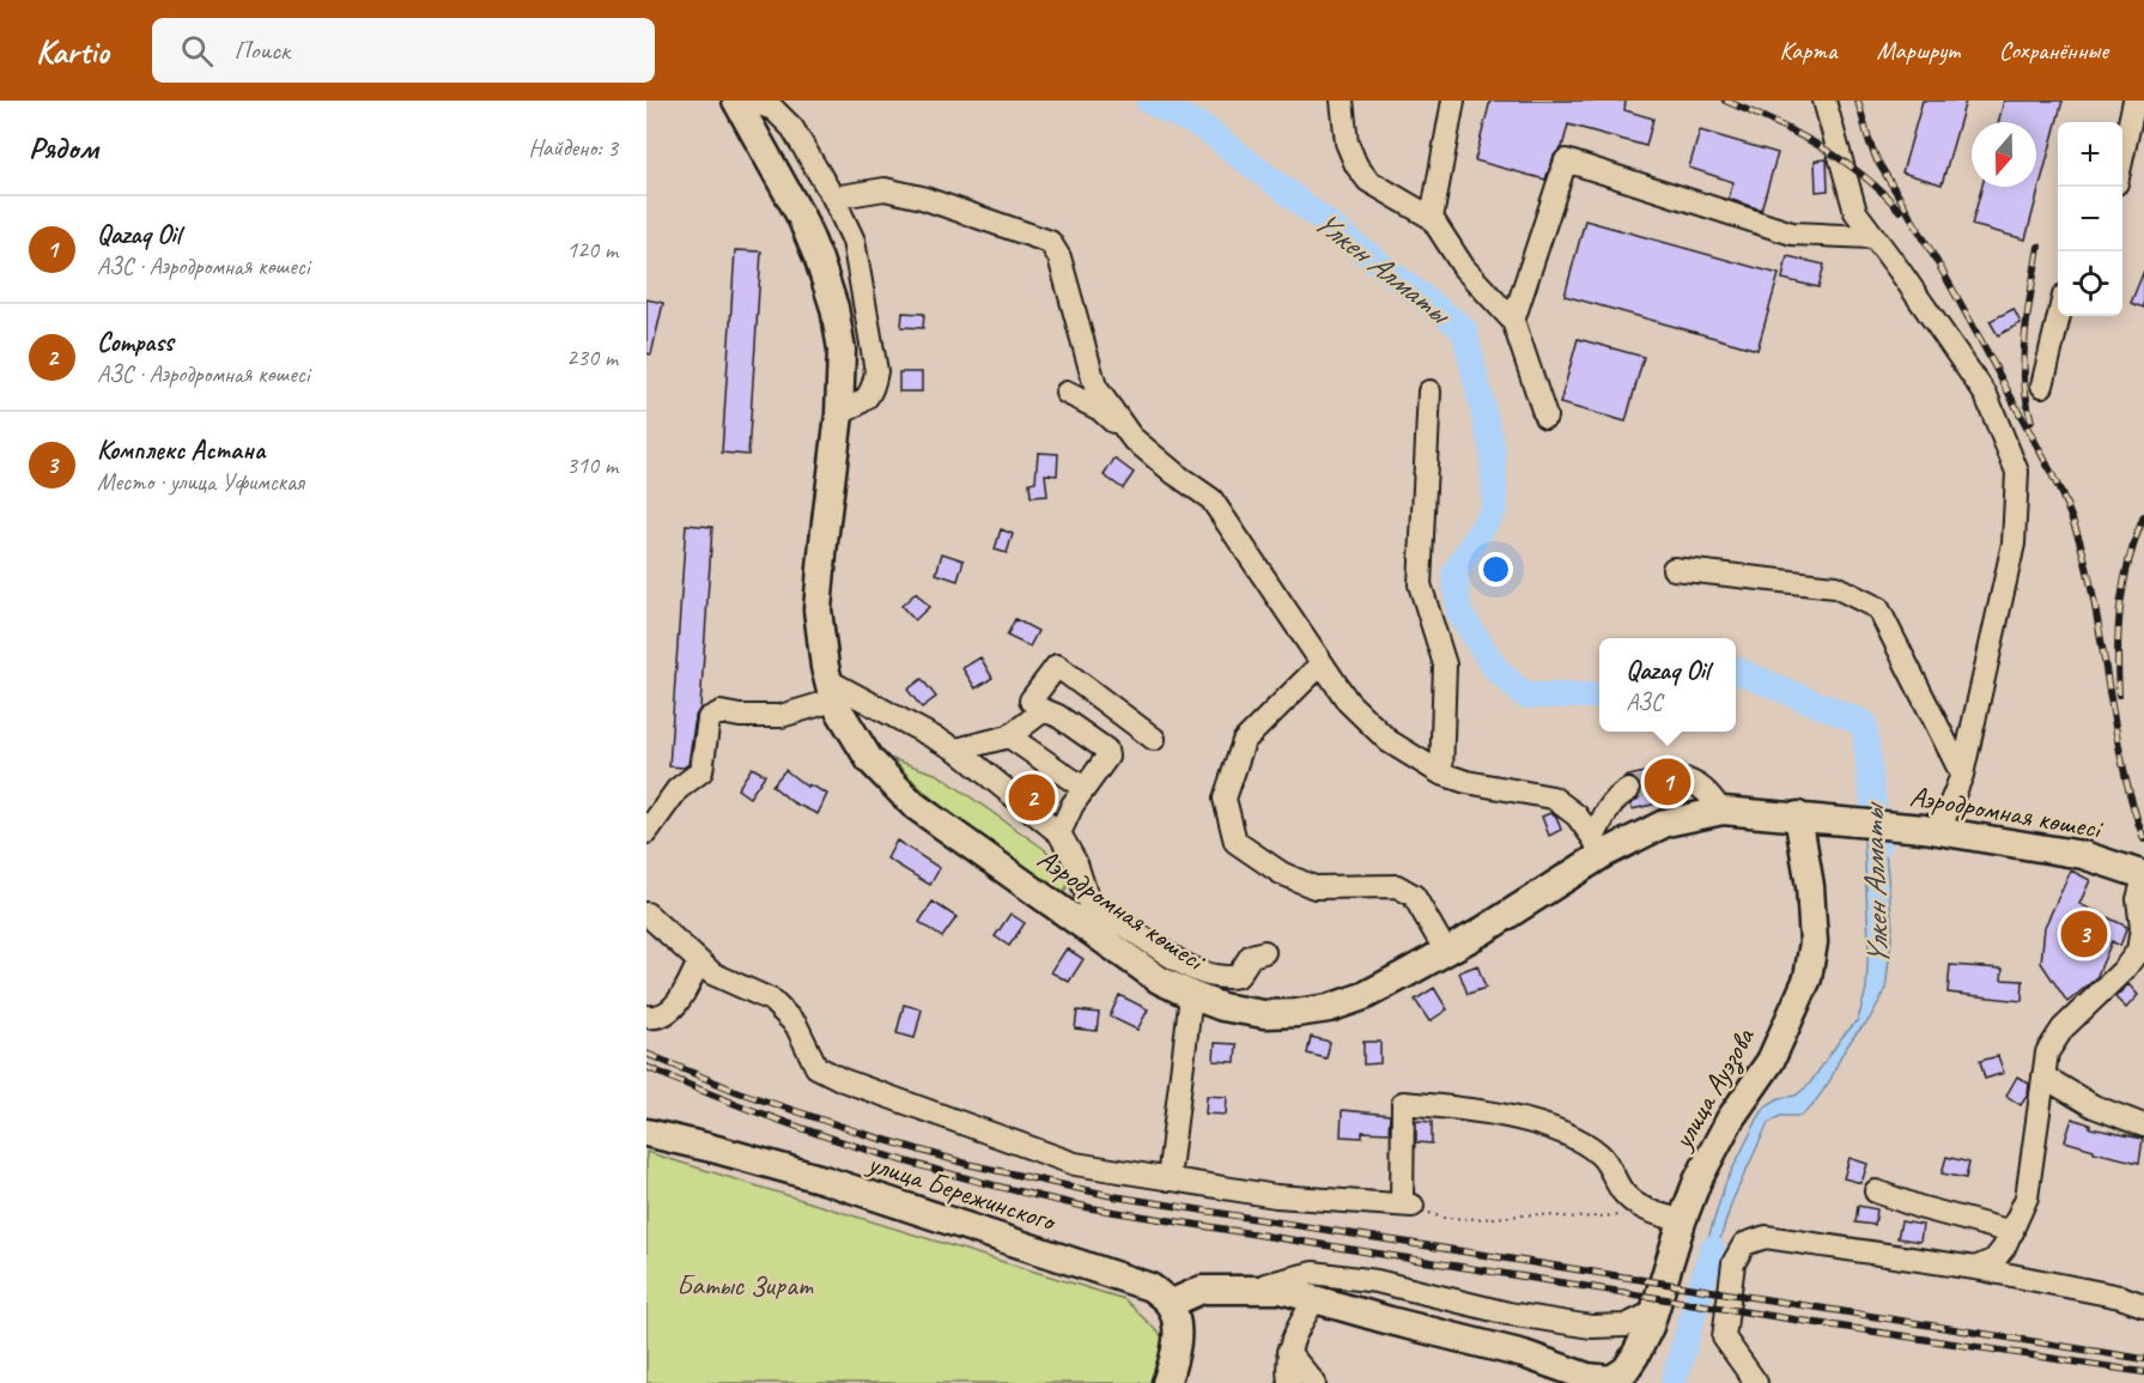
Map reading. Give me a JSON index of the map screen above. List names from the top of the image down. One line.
{"streets":{"main road":["Аэродромная көшесі","улица Ауэзова","улица Бережинского"]},"crossings":[["Аэродромная көшесі","улица Ауэзова"]],"water":["Үлкен Алматы"],"parks":["Батыс Зират"],"north":"bottom","page":{"header":"Kartio","search":"Поиск","nav":["Карта","Маршрут","Сохранённые"],"heading":["Рядом","Найдено: 3"],"map_buttons":["+","−"],"list":[{"mark":"1","name":"Qazaq Oil","note":"АЗС · Аэродромная көшесі","value":"120 m"},{"mark":"2","name":"Compass","note":"АЗС · Аэродромная көшесі","value":"230 m"},{"mark":"3","name":"Комплекс Астана","note":"Место · улица Уфимская","value":"310 m"}],"popup":["Qazaq Oil","АЗС"],"pins":["1","2","3"]}}
